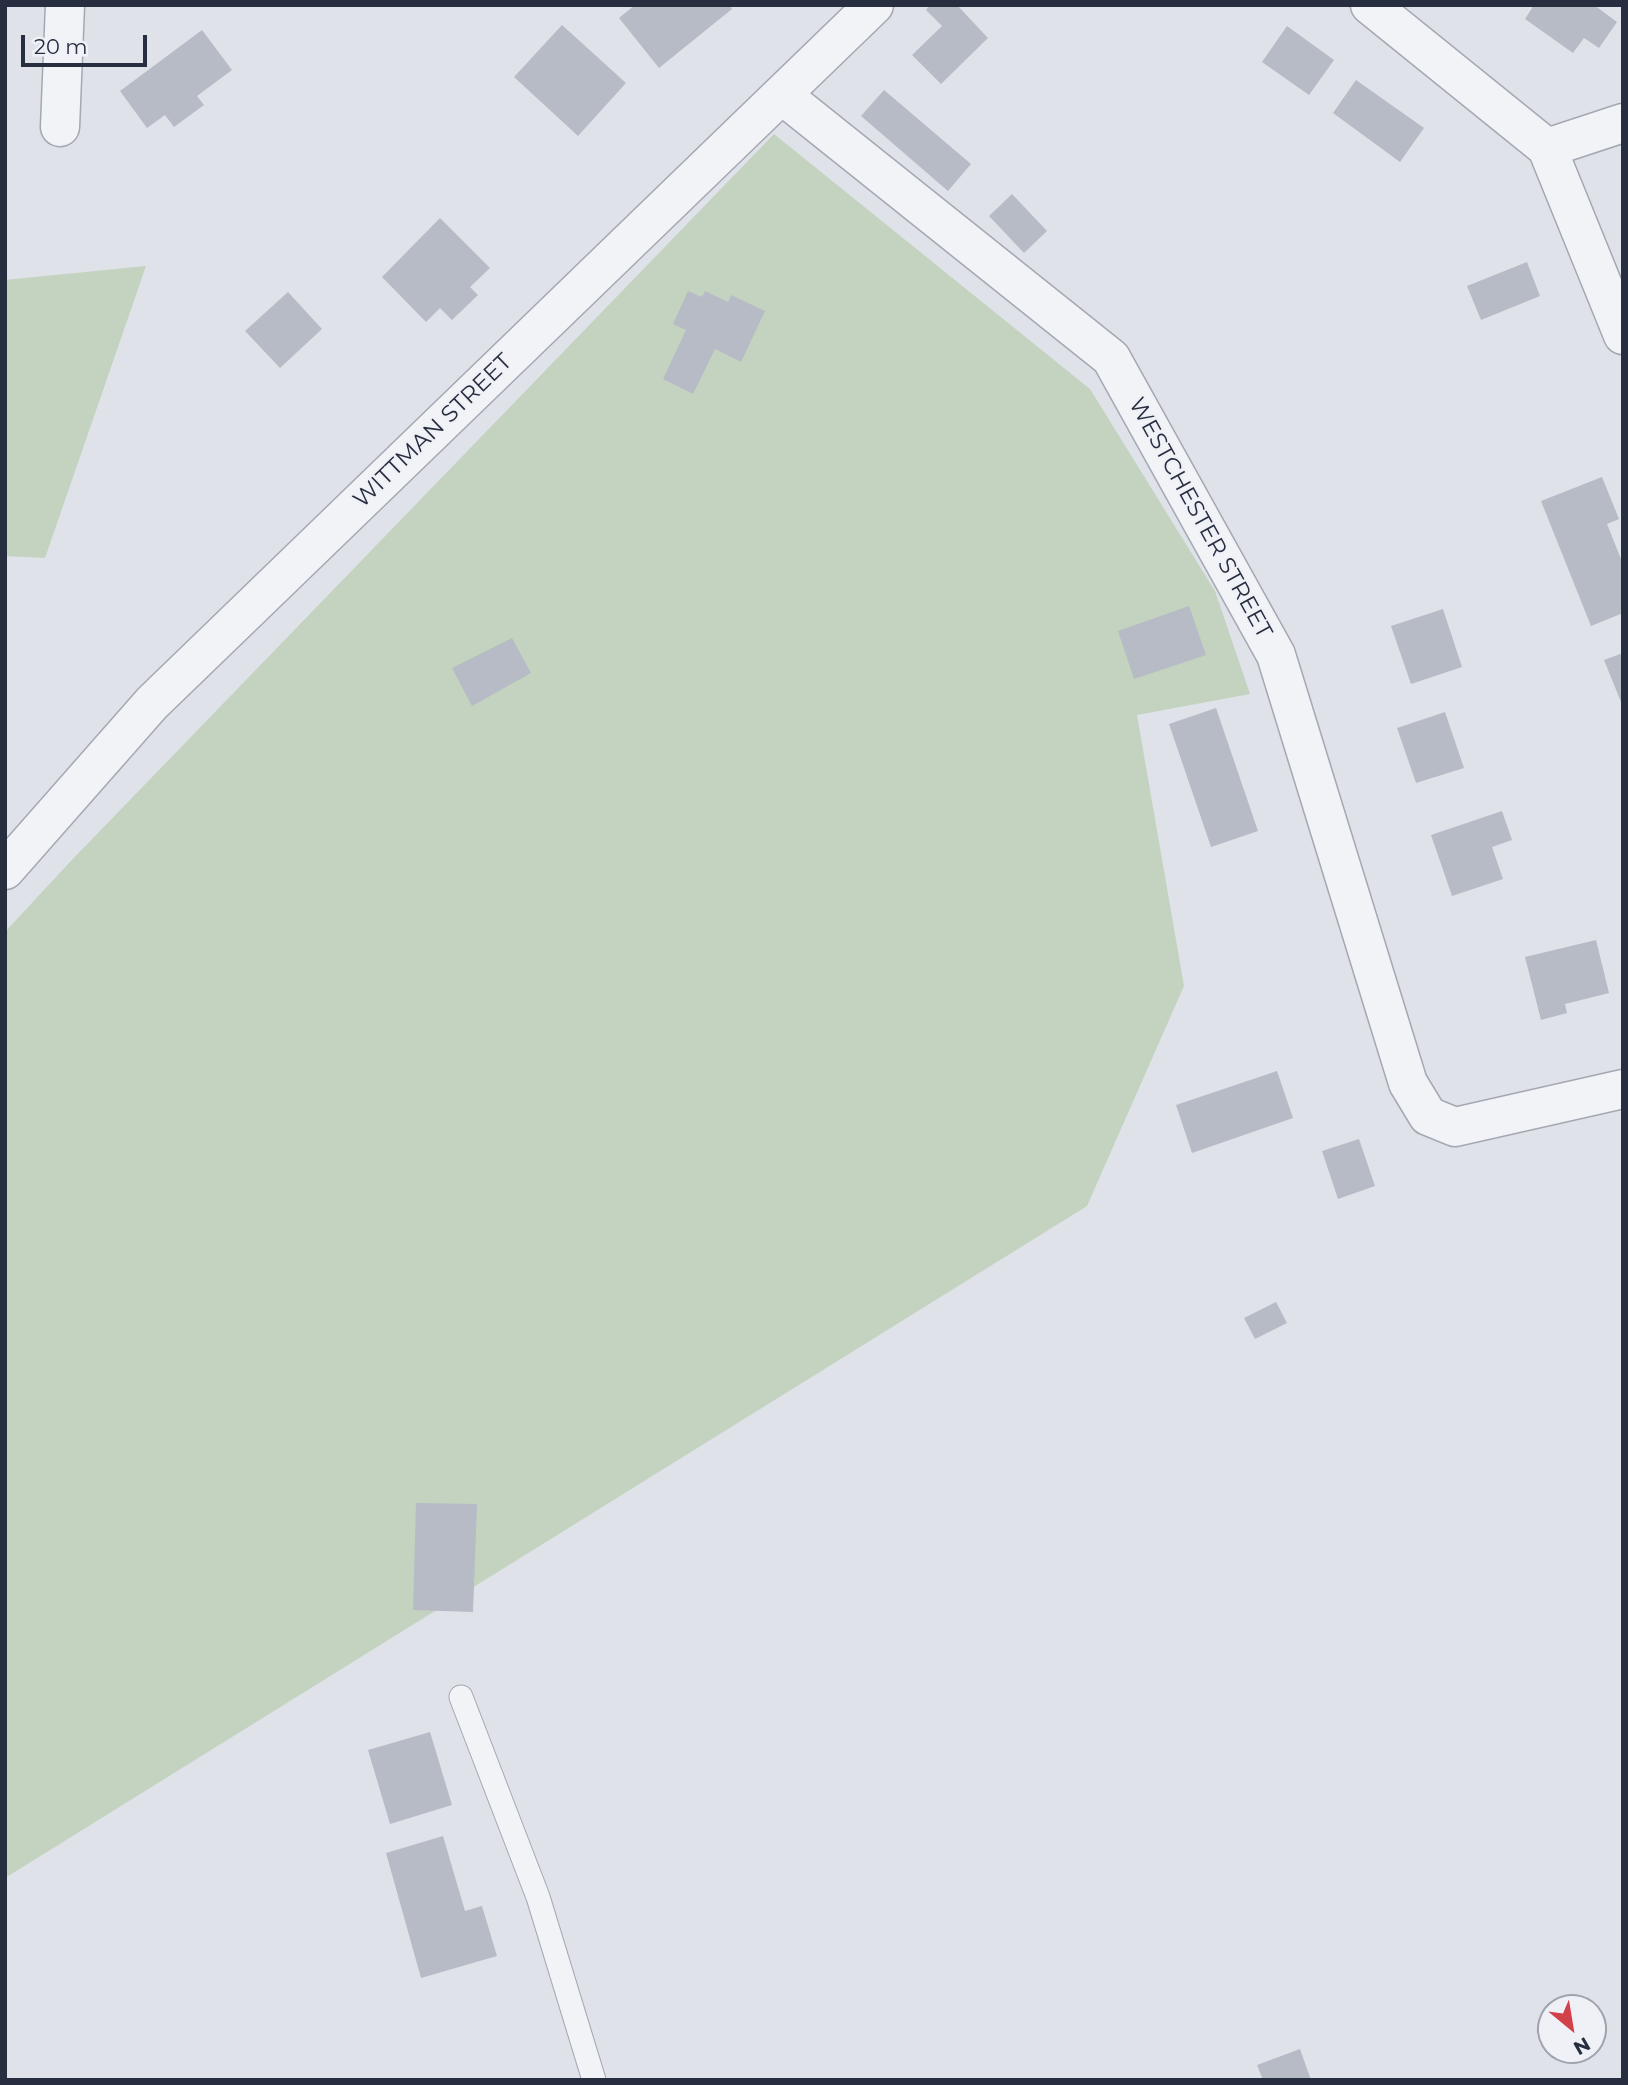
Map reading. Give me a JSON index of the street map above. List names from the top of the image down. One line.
{"streets":{"street":["WITTMAN STREET","WESTCHESTER STREET"]},"crossings":[["WITTMAN STREET","WESTCHESTER STREET"]],"scale_bar":"20 m","north":"bottom right"}
